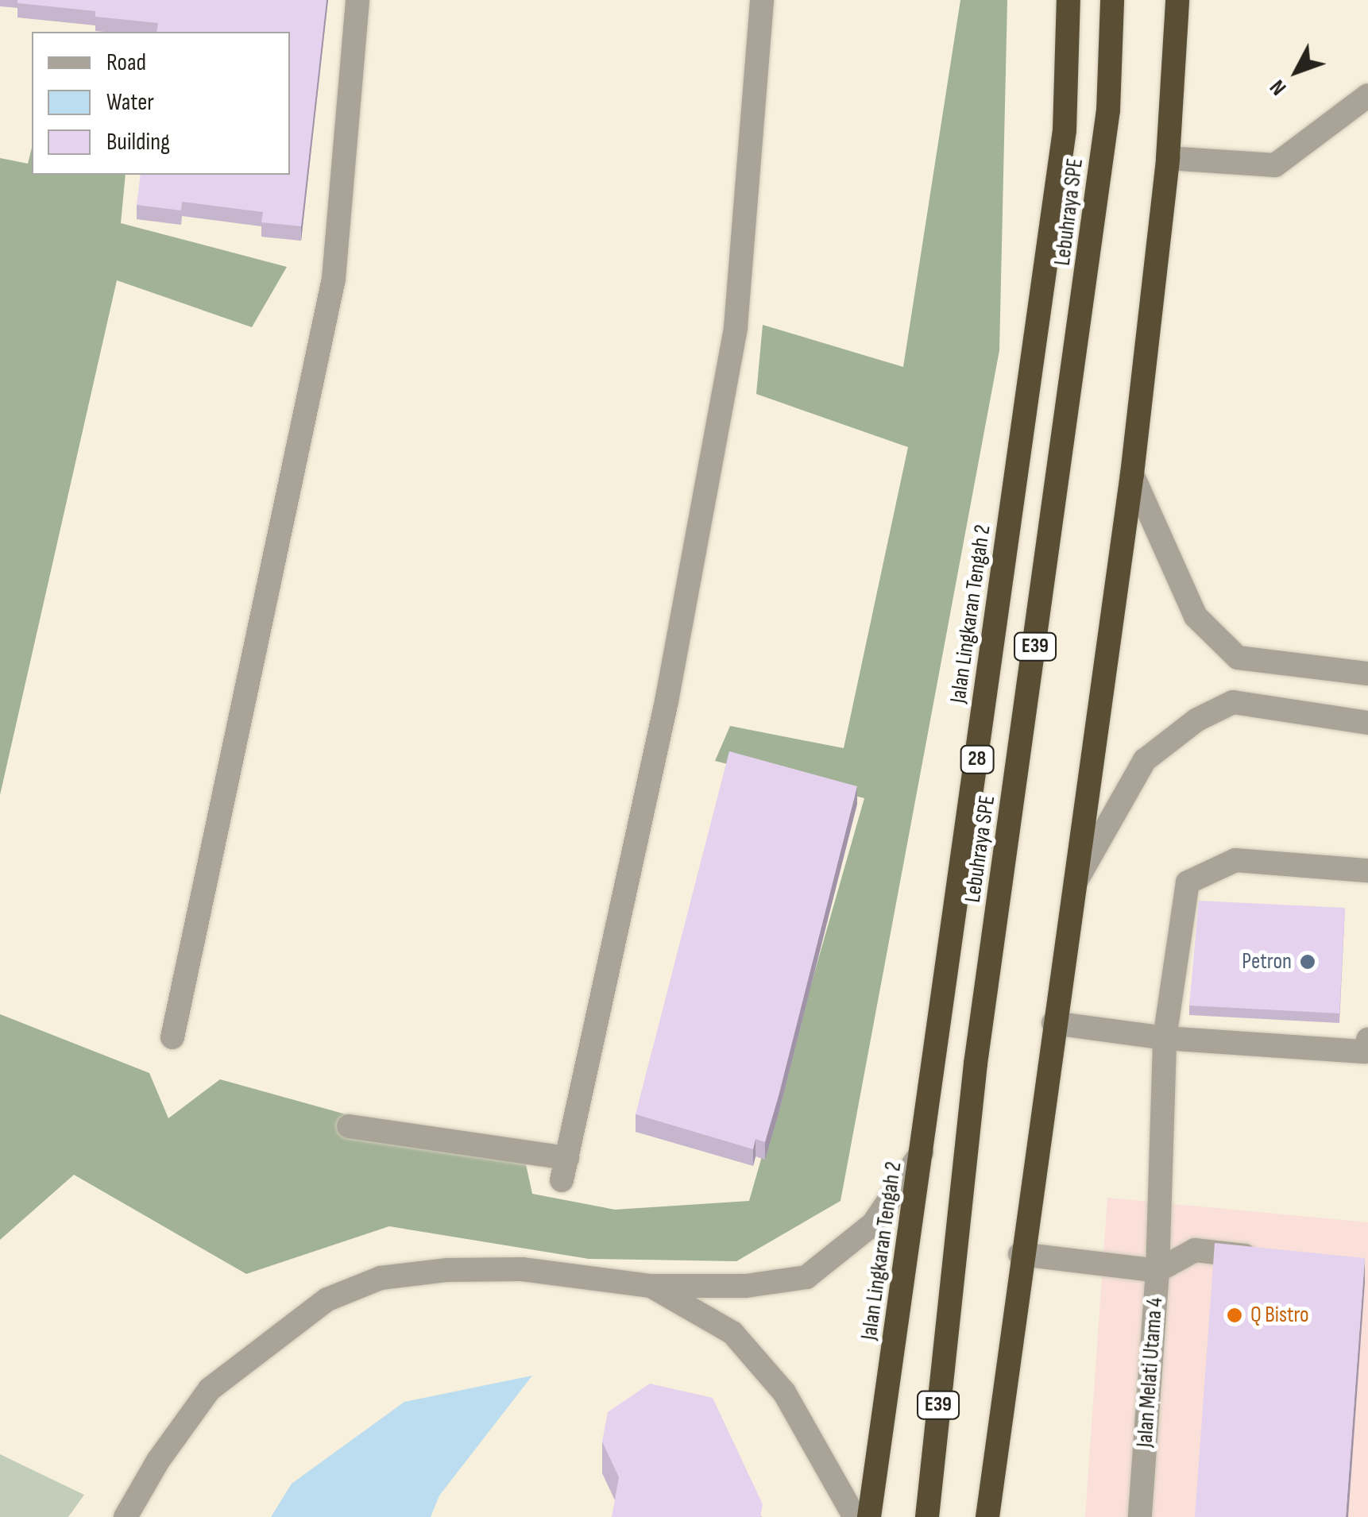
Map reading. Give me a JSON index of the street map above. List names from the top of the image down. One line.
{"streets":{"highway":["Lebuhraya SPE","Jalan Lingkaran Tengah 2","E39","28"],"street":["Jalan Melati Utama 4"]},"places":["Petron","Q Bistro"],"legend":["Road","Water","Building"],"north":"bottom left"}
